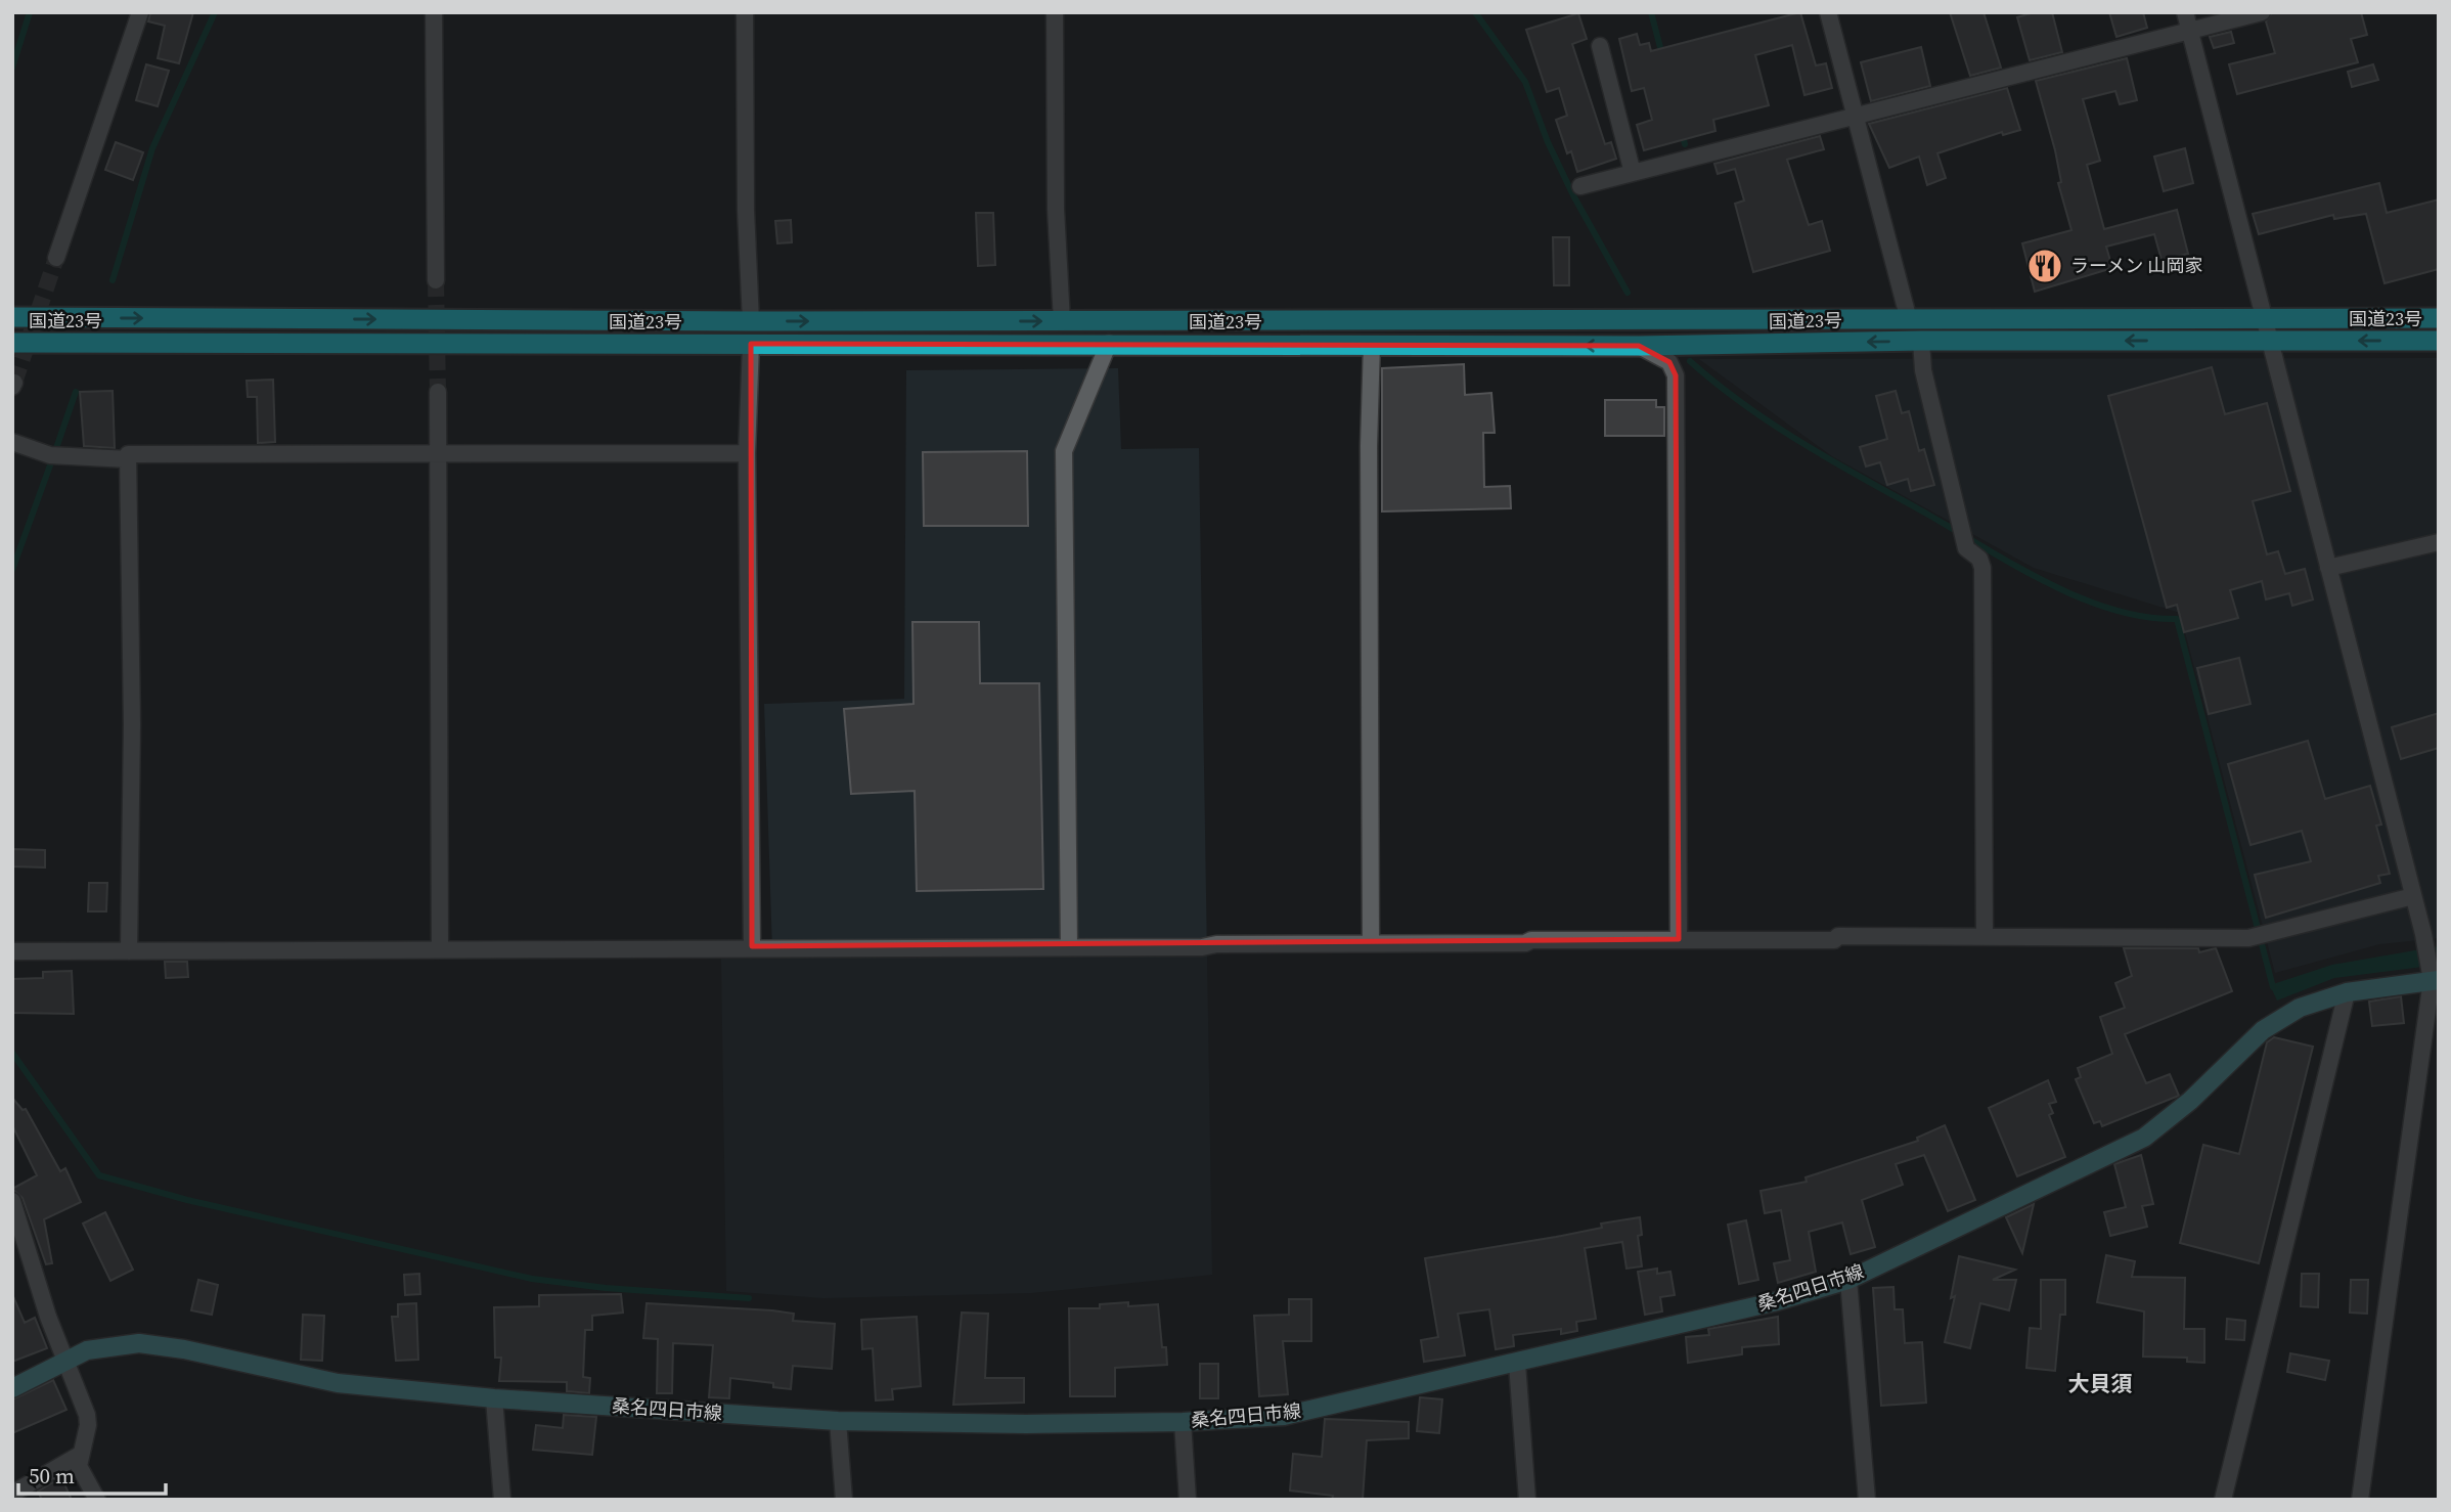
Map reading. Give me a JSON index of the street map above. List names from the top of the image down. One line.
{"streets":{"highway":["国道23号"],"main road":["桑名四日市線"]},"districts":["大貝須"],"places":{"restaurant":["ラーメン 山岡家"]},"scale_bar":"50 m"}
